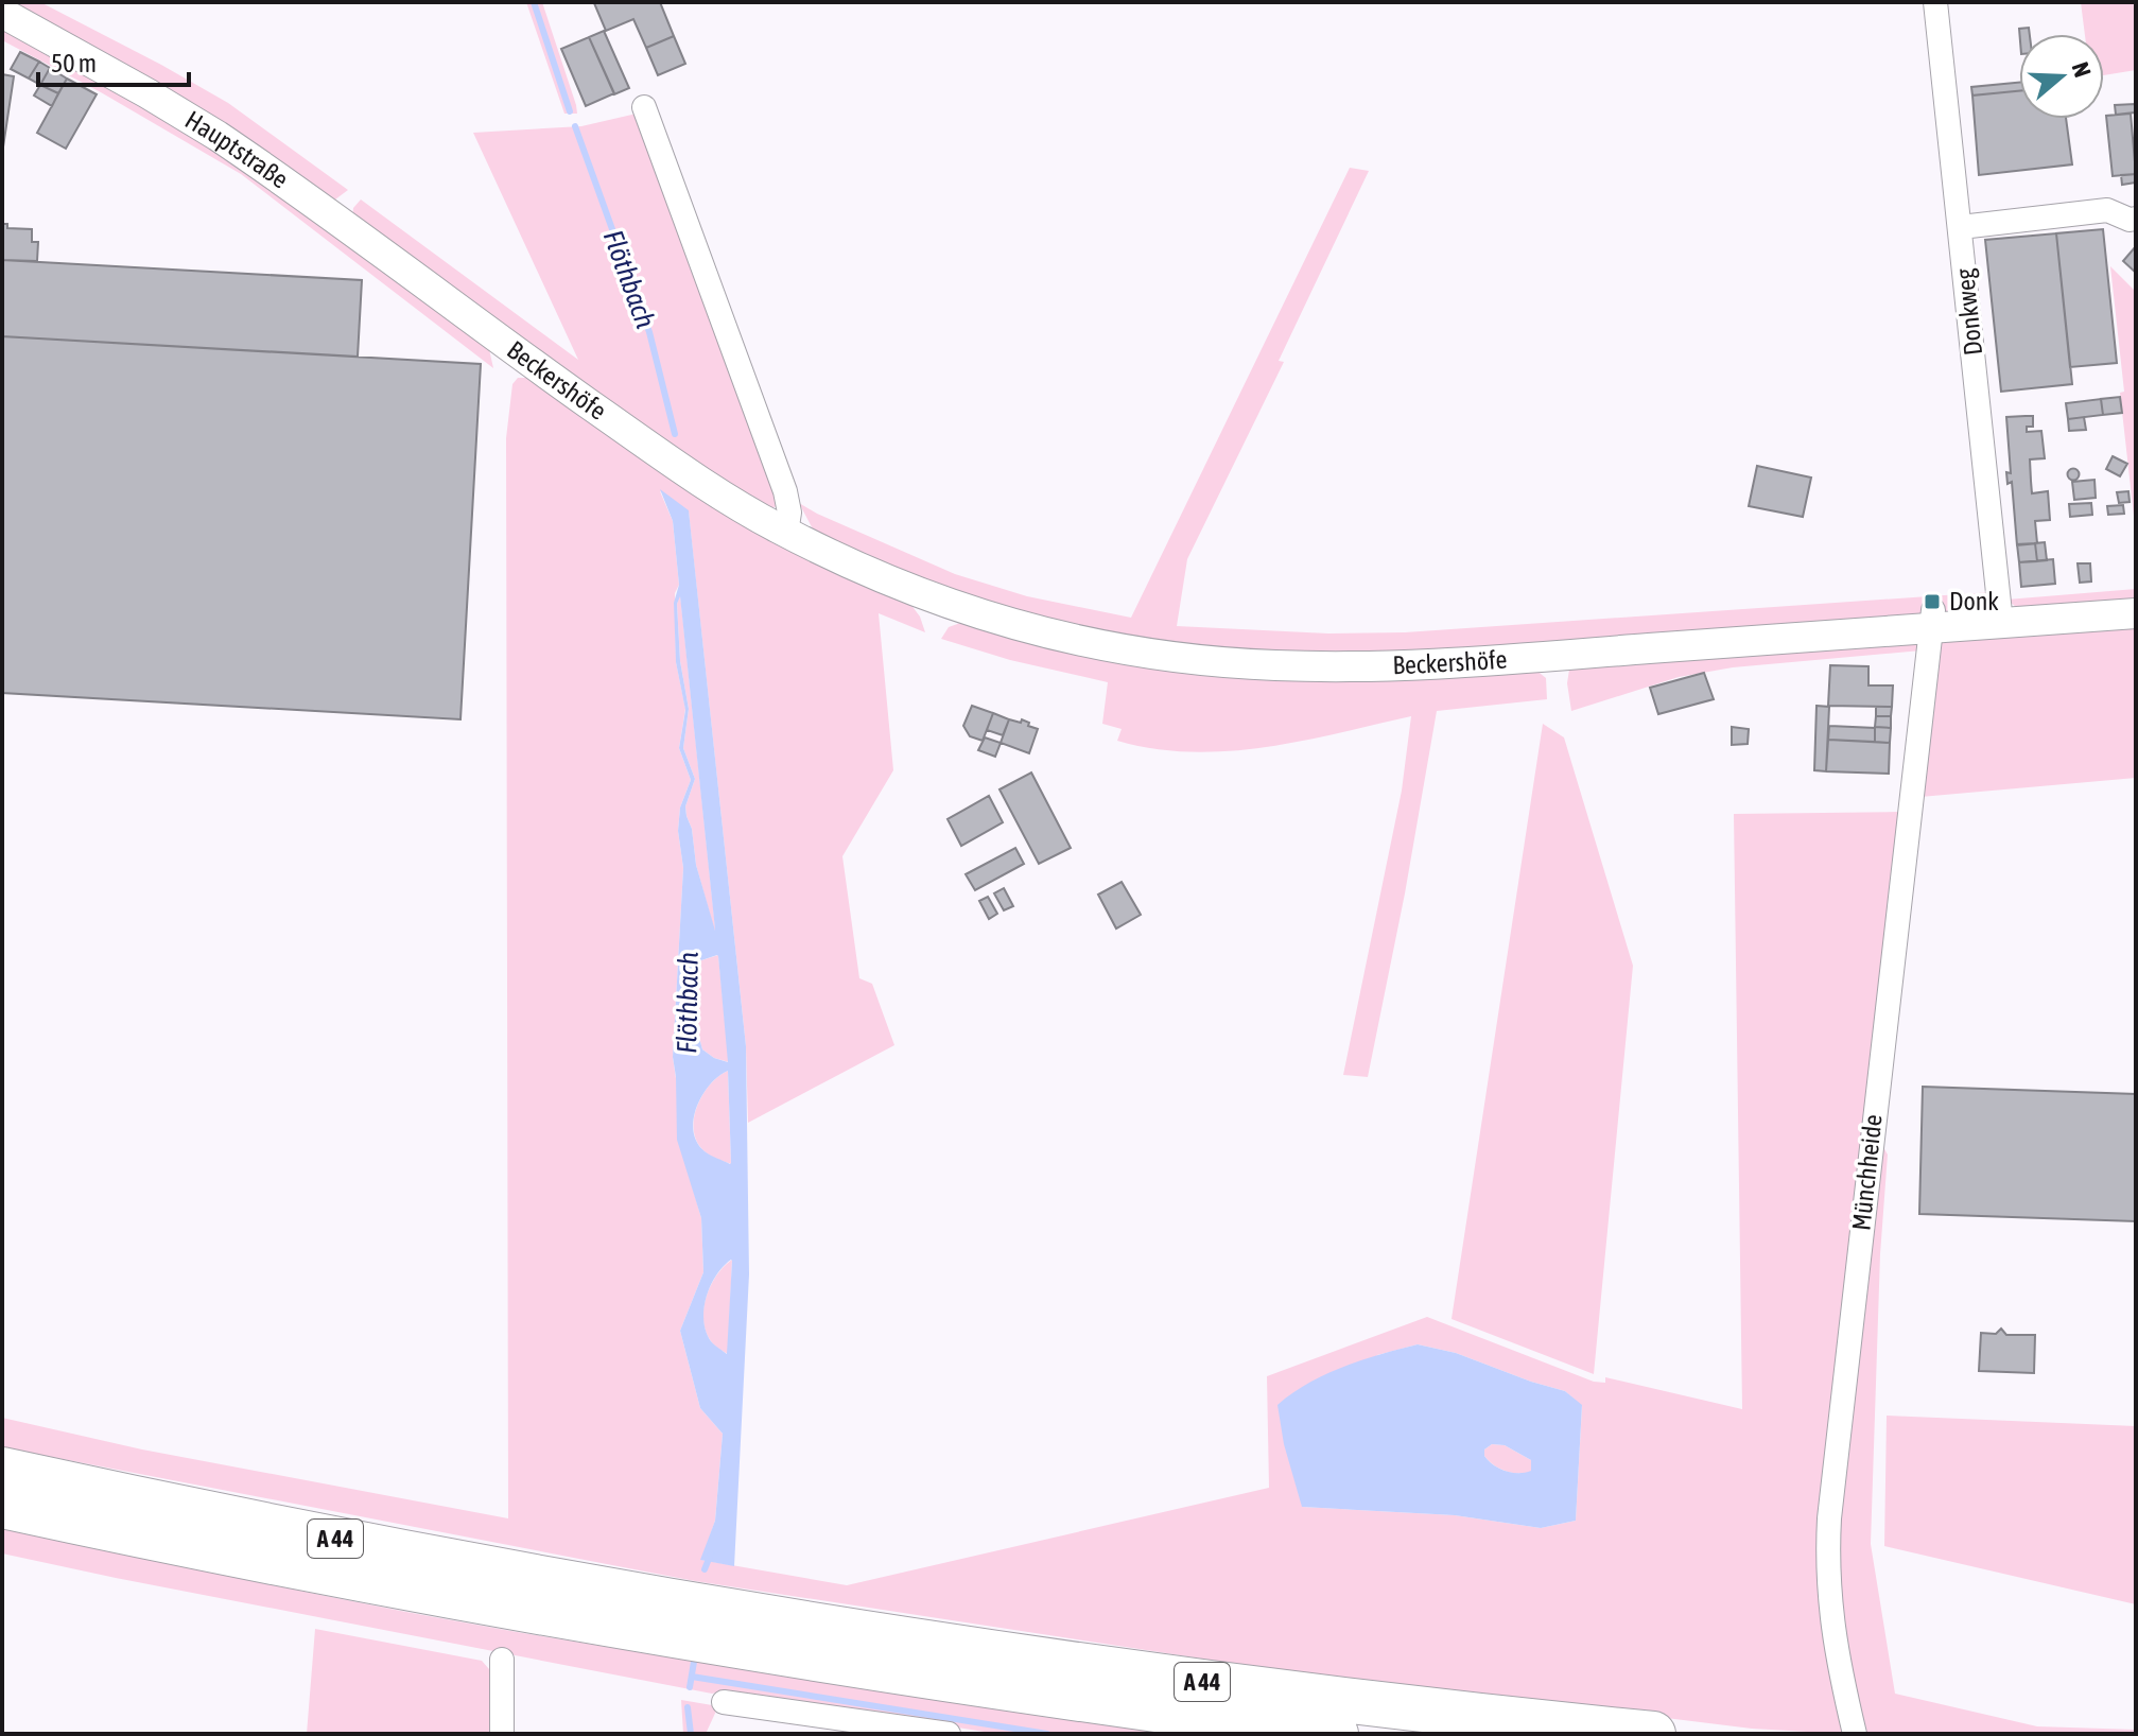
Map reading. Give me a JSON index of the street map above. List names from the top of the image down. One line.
{"streets":{"highway":["A 44"],"street":["Hauptstraße","Donkweg","Beckershöfe","Münchheide"]},"crossings":[["Hauptstraße","Beckershöfe"],["Donkweg","Beckershöfe"],["Beckershöfe","Münchheide"]],"water":["Flöthbach"],"places":{"transit":["Donk"]},"scale_bar":"50 m","north":"right"}
